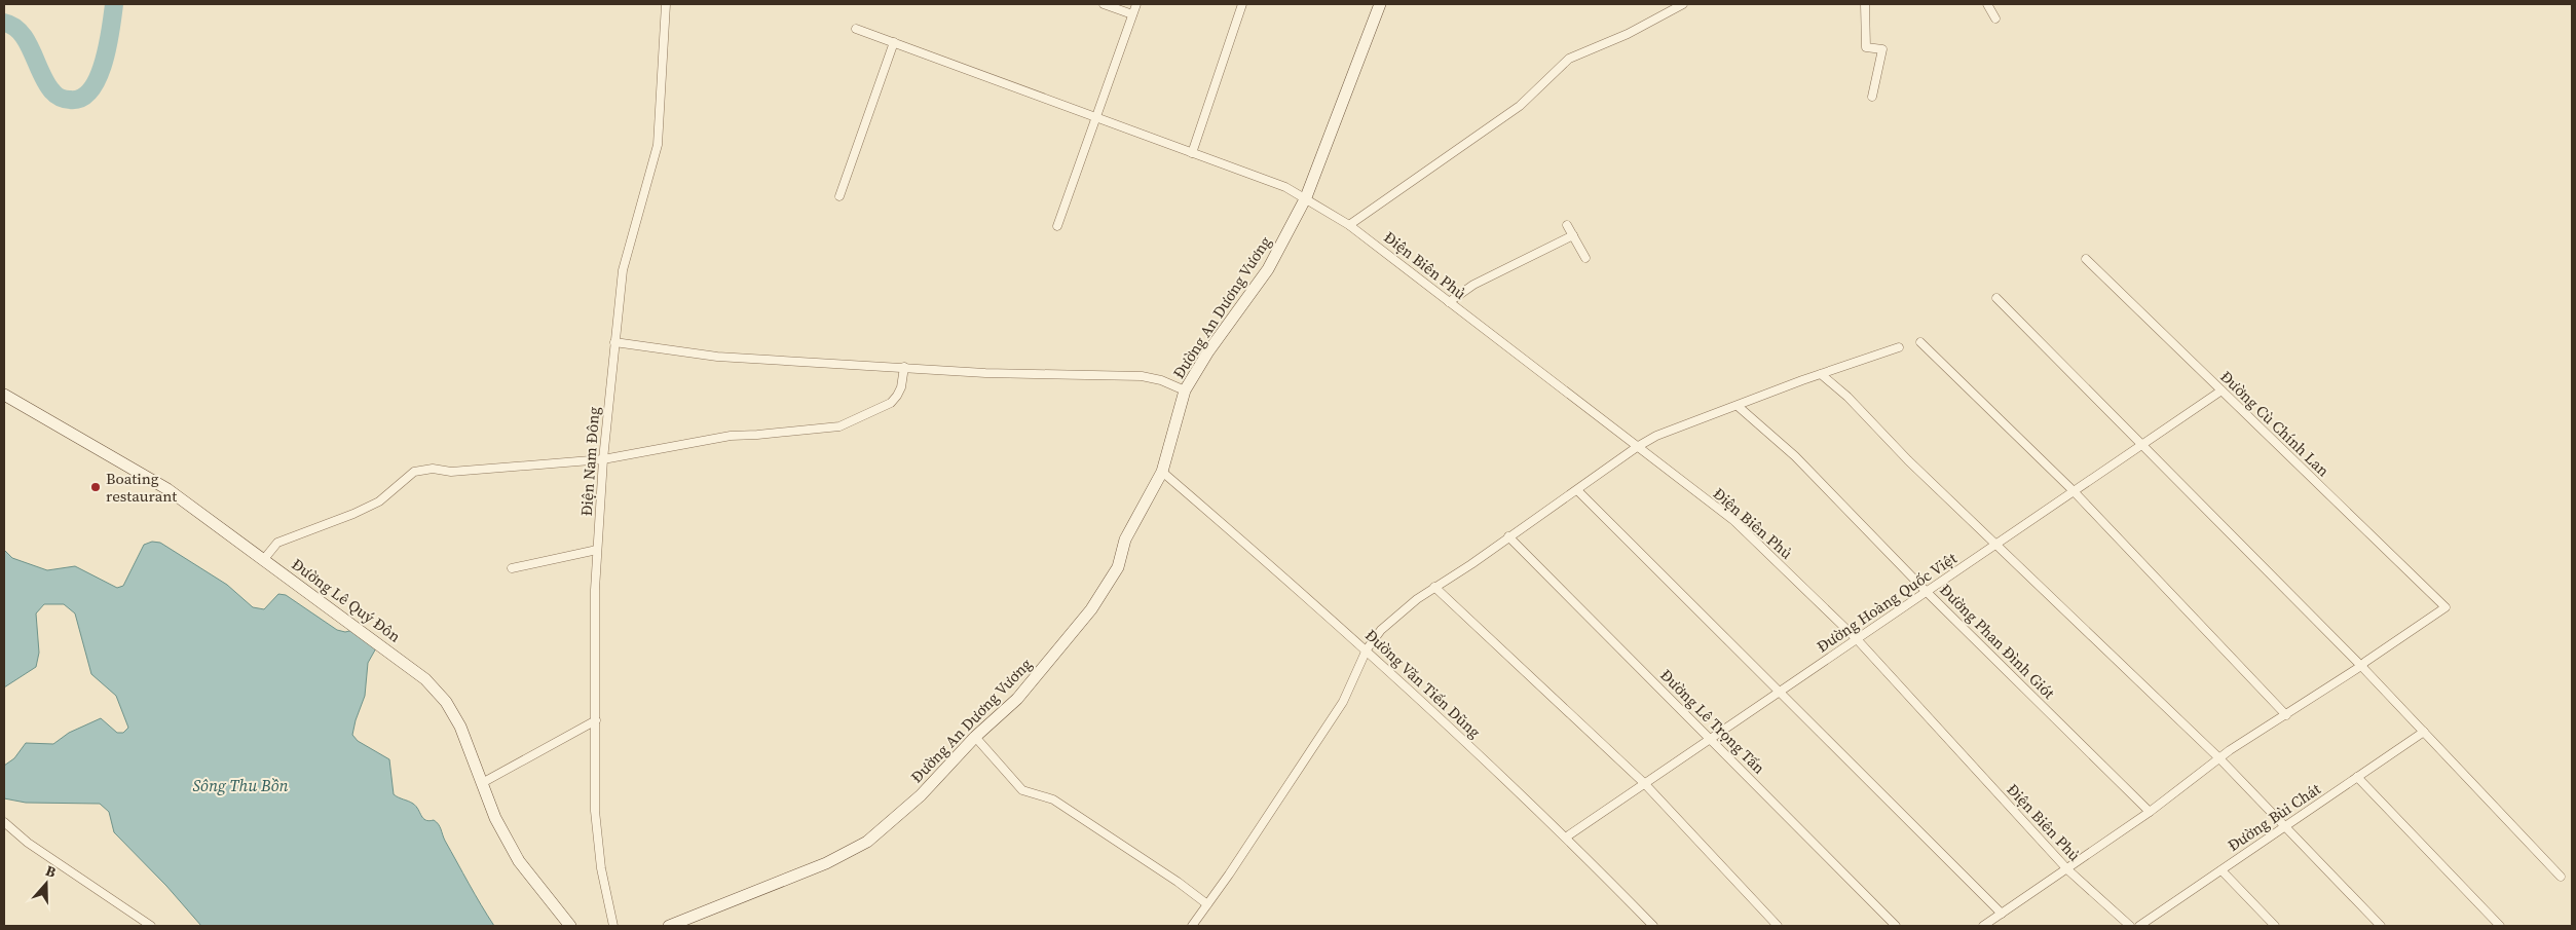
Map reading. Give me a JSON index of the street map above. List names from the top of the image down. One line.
{"streets":{"main road":["Đường An Dương Vương","Đường Lê Quý Đôn"],"street":["Điện Biên Phủ","Đường Cù Chính Lan","Điện Nam Đông","Đường Hoàng Quốc Việt","Đường Phan Đình Giót","Đường Văn Tiến Dũng","Đường Lê Trọng Tấn","Đường Bùi Chát"]},"crossings":[["Điện Biên Phủ","Đường An Dương Vương"],["Điện Biên Phủ","Đường Hoàng Quốc Việt"],["Đường An Dương Vương","Đường Văn Tiến Dũng"],["Đường Cù Chính Lan","Đường Hoàng Quốc Việt"],["Đường Hoàng Quốc Việt","Đường Phan Đình Giót"],["Đường Hoàng Quốc Việt","Đường Văn Tiến Dũng"],["Đường Hoàng Quốc Việt","Đường Lê Trọng Tấn"]],"water":["Sông Thu Bồn"],"places":["Boating restaurant"],"north":"top"}
